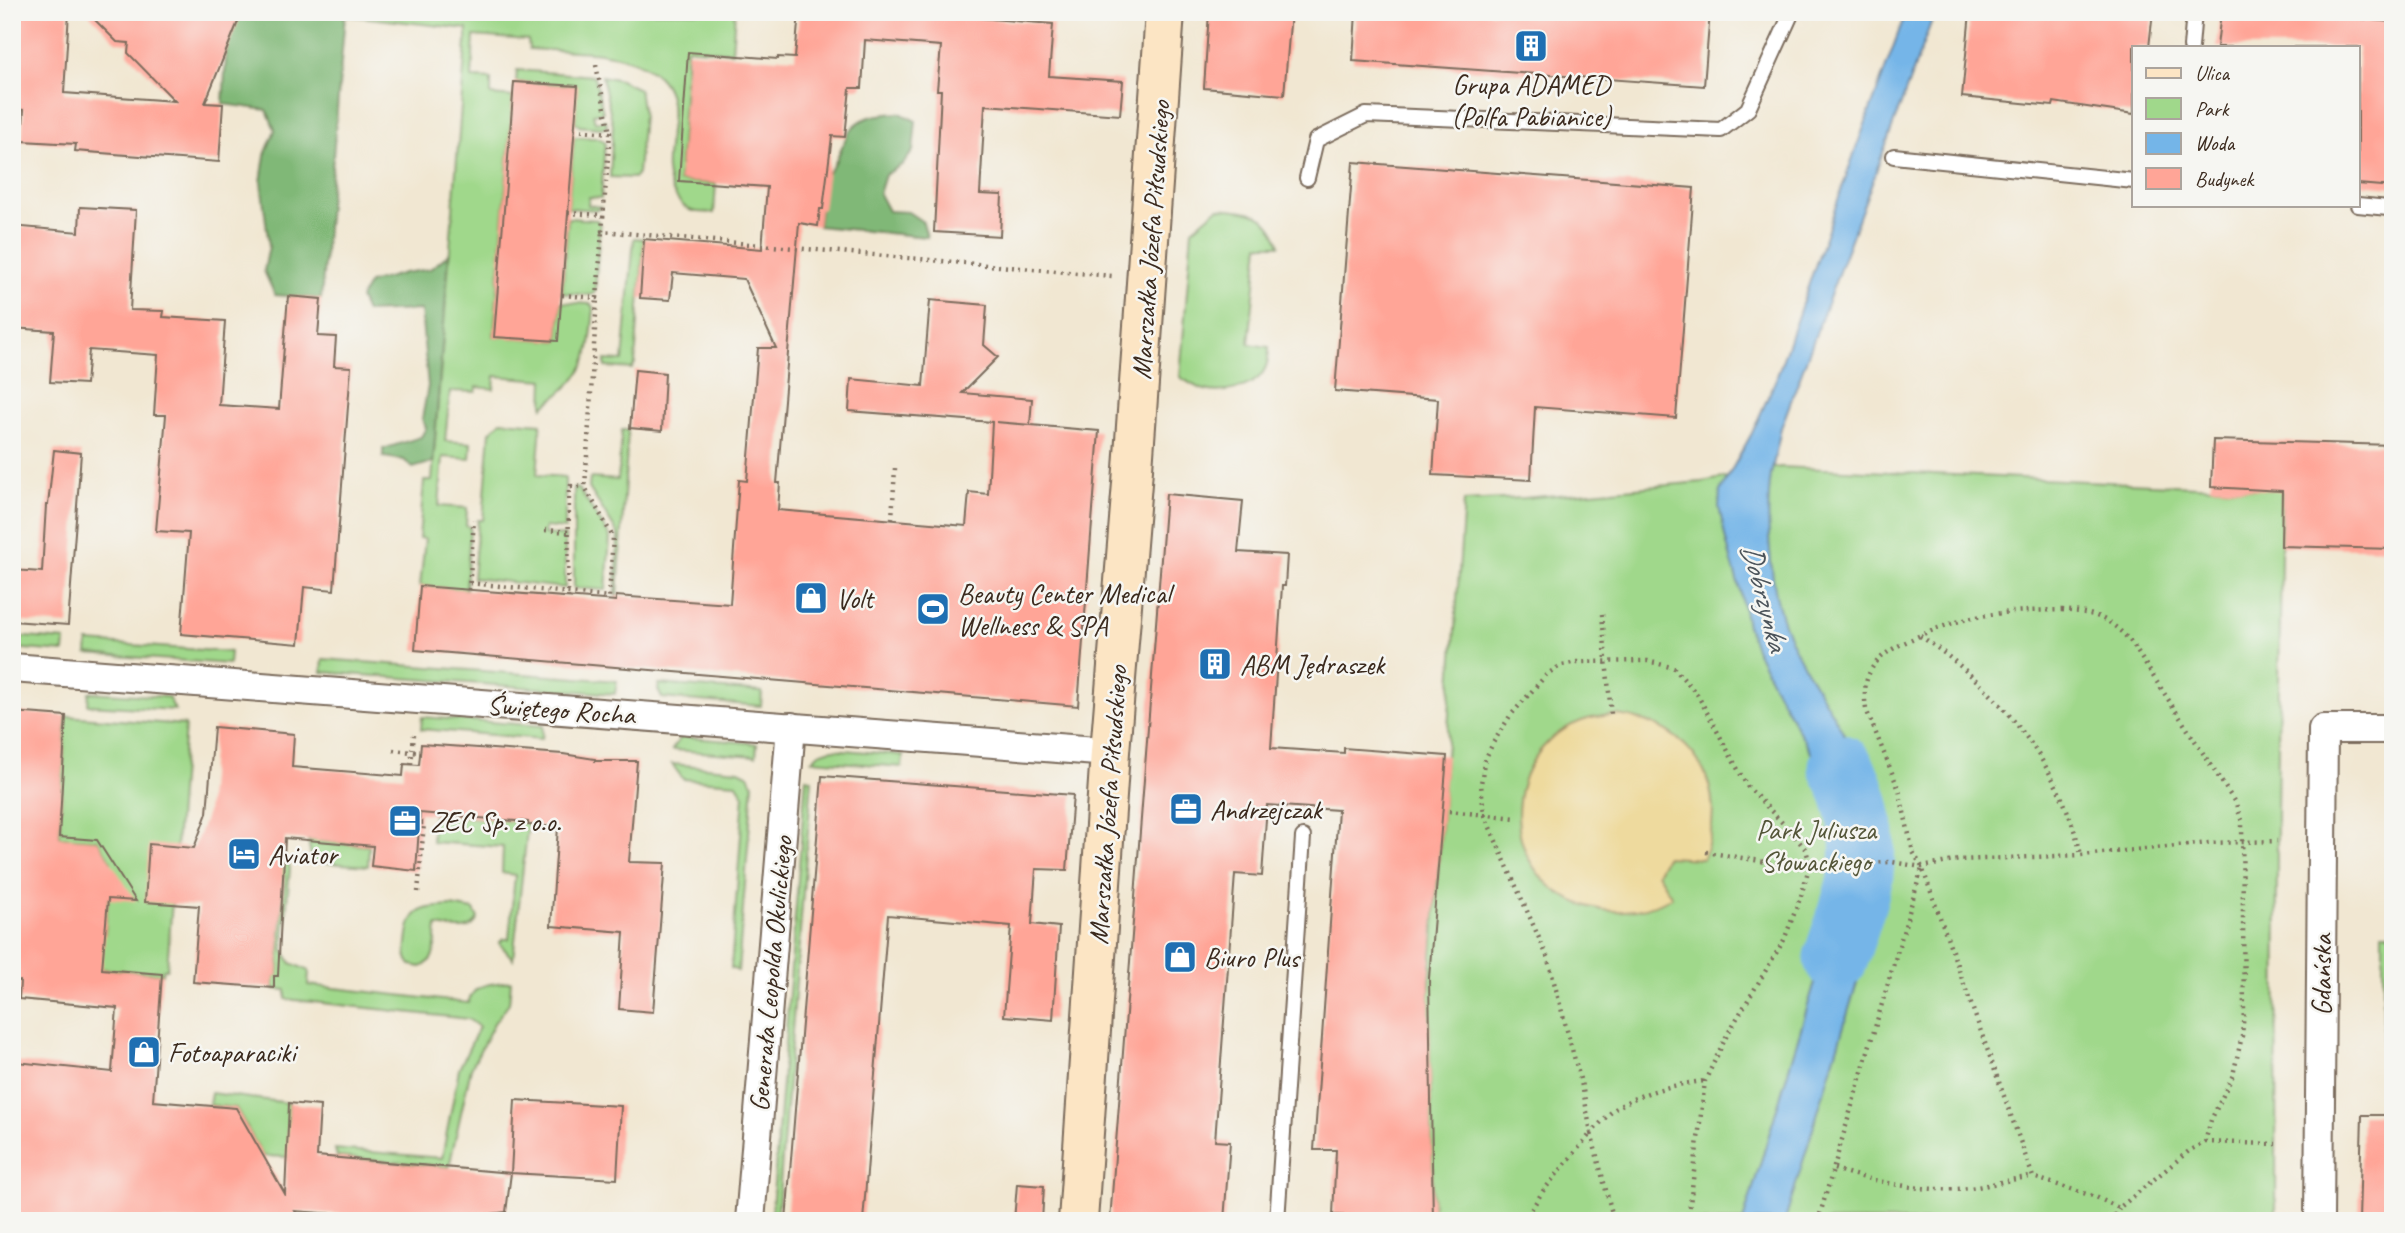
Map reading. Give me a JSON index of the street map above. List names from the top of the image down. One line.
{"streets":{"street":["Marszałka Józefa Piłsudskiego","Świętego Rocha","Generała Leopolda Okulickiego","Gdańska"]},"crossings":[["Marszałka Józefa Piłsudskiego","Świętego Rocha"],["Świętego Rocha","Generała Leopolda Okulickiego"]],"water":["Dobrzynka"],"parks":["Park Juliusza Słowackiego"],"places":{"building":["Grupa ADAMED (Polfa Pabianice)","ABM Jędraszek"],"shop":["Volt","Biuro Plus","Fotoaparaciki"],"sports":["Beauty Center Medical Wellness & SPA"],"office":["Andrzejczak","ZEC Sp. z o.o."],"hotel":["Aviator"]},"legend":["Ulica","Park","Woda","Budynek"]}
